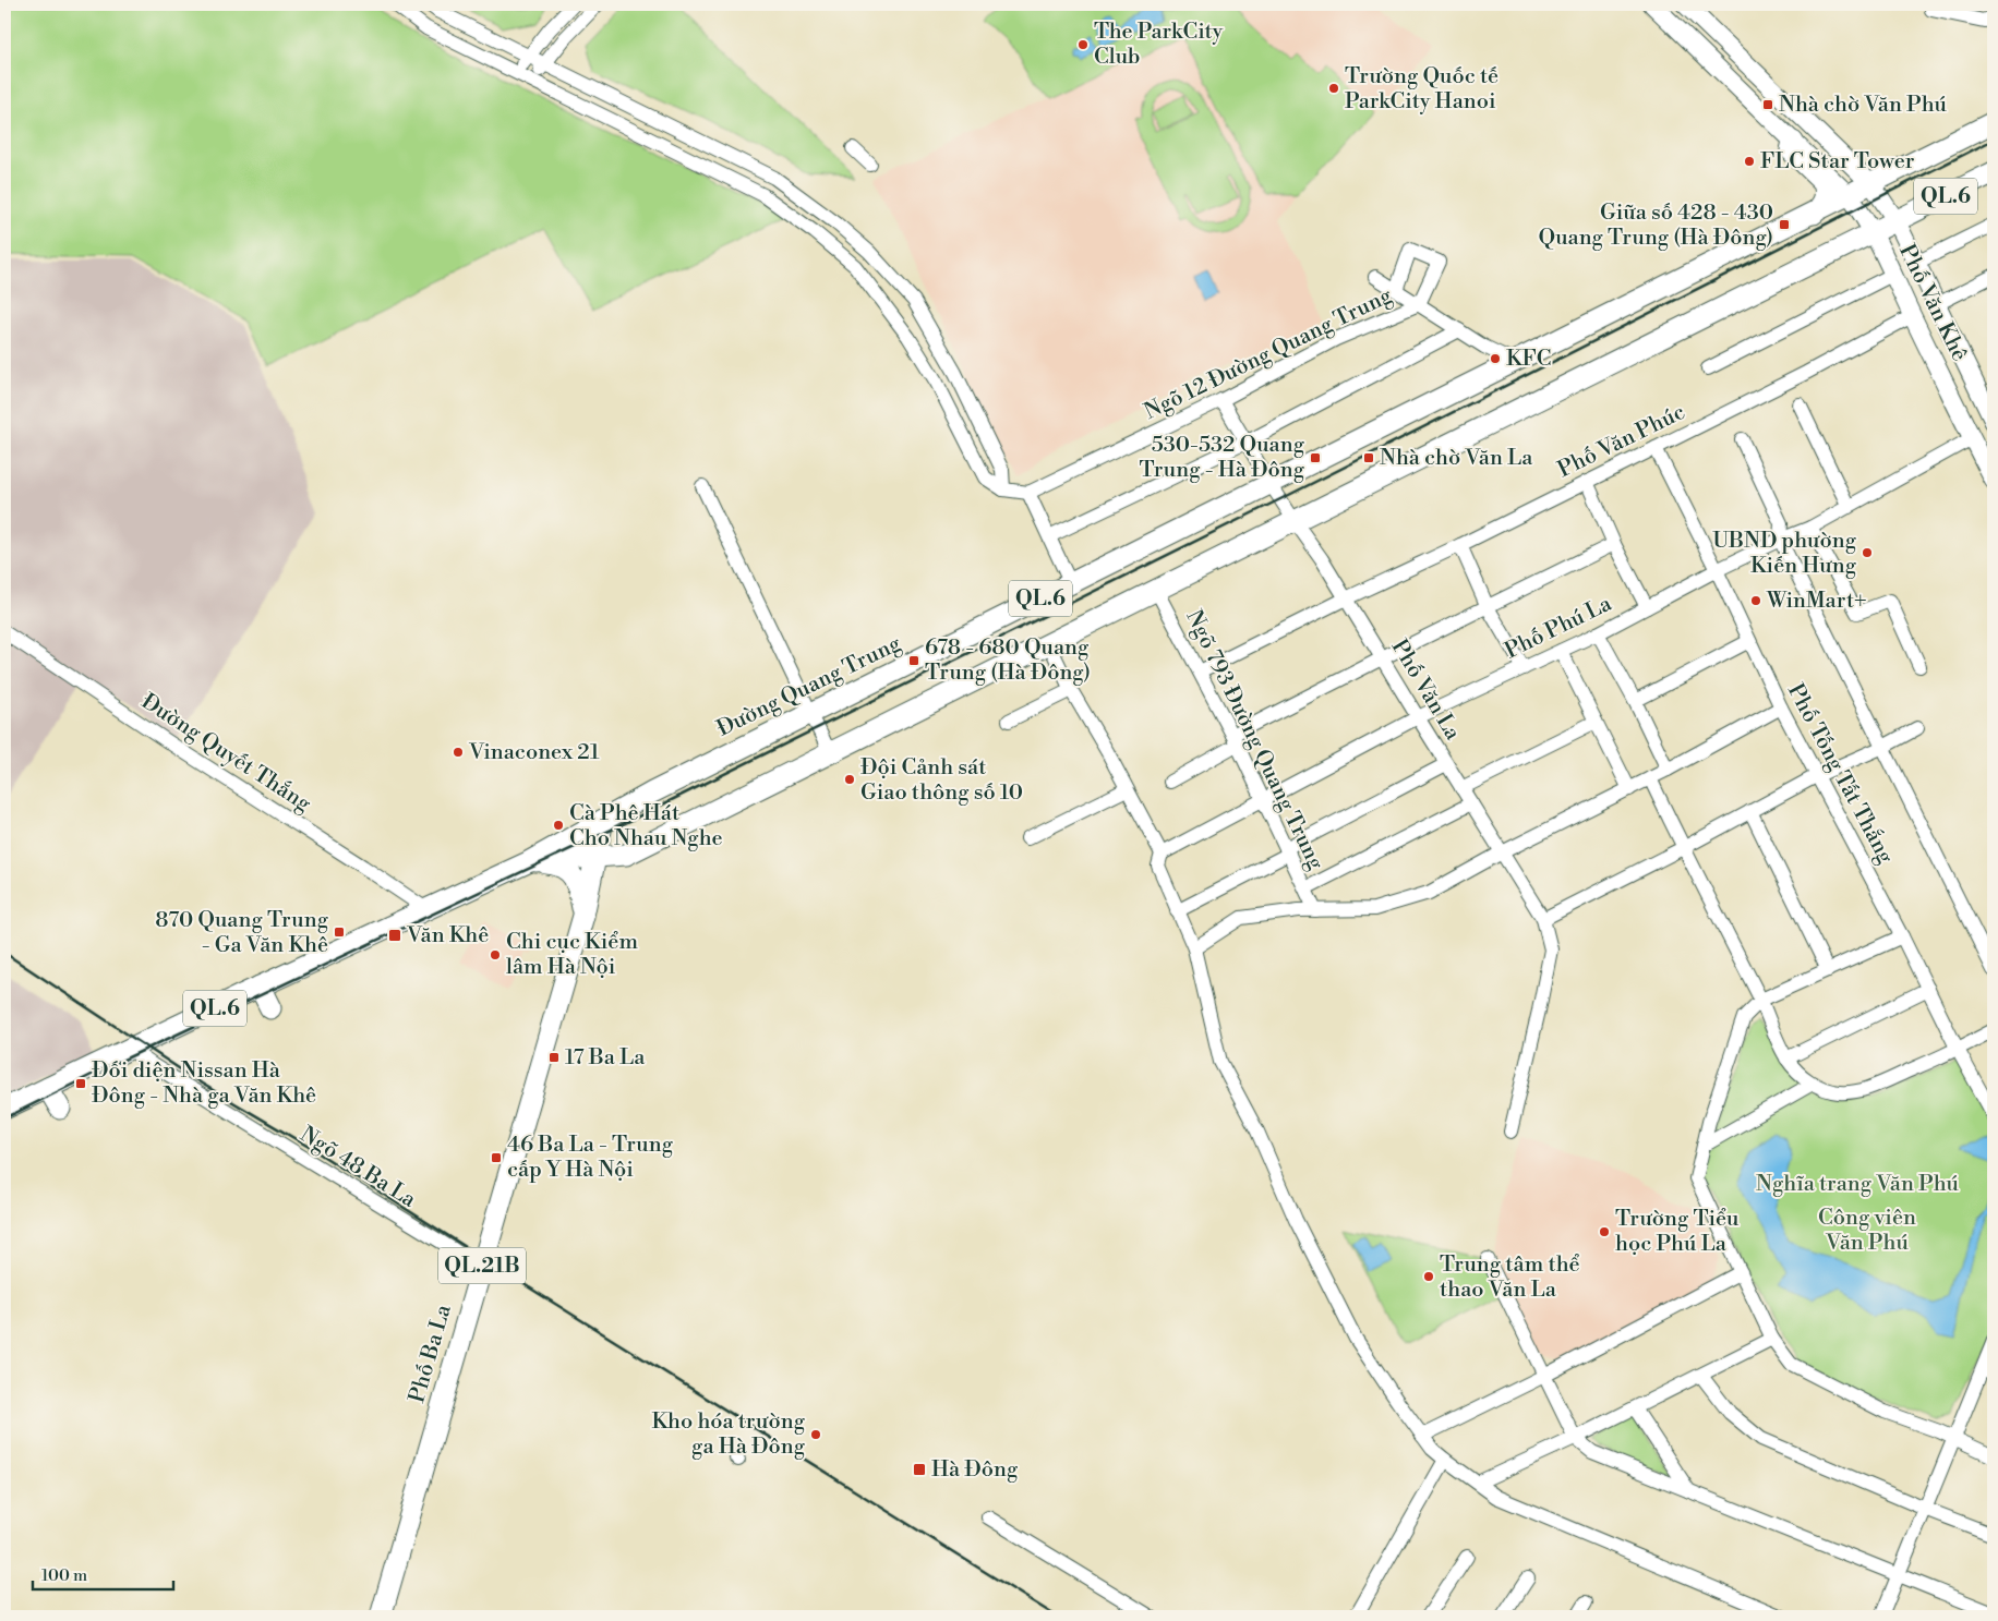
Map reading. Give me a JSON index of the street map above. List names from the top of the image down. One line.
{"streets":{"highway":["QL.6","Đường Quang Trung","QL.21B","Phố Ba La"],"main road":["Phố Văn Khê"],"street":["Ngõ 12 Đường Quang Trung","Phố Văn Phúc","Phố Phú La","Phố Văn La","Ngõ 793 Đường Quang Trung","Đường Quyết Thắng","Phố Tống Tất Thắng","Ngõ 48 Ba La"]},"crossings":[["Phố Văn Khê","Phố Văn Phúc"],["Phố Văn Khê","Phố Phú La"],["Phố Văn Khê","Đường Quang Trung"],["Ngõ 12 Đường Quang Trung","Đường Quang Trung"],["Ngõ 12 Đường Quang Trung","Phố Văn La"],["Phố Văn Phúc","Phố Văn La"],["Phố Văn Phúc","Ngõ 793 Đường Quang Trung"],["Phố Văn Phúc","Phố Tống Tất Thắng"],["Phố Phú La","Phố Văn La"],["Phố Phú La","Ngõ 793 Đường Quang Trung"],["Phố Phú La","Phố Tống Tất Thắng"],["Đường Quang Trung","Phố Văn La"],["Đường Quang Trung","Ngõ 793 Đường Quang Trung"],["Đường Quang Trung","Đường Quyết Thắng"],["Đường Quang Trung","Ngõ 48 Ba La"],["Đường Quang Trung","Phố Ba La"],["Ngõ 48 Ba La","Phố Ba La"]],"parks":["Nghĩa trang Văn Phú","Công viên Văn Phú"],"places":{"other":["The ParkCity Club","Trường Quốc tế ParkCity Hanoi","FLC Star Tower","KFC","UBND phường Kiến Hưng","WinMart+","Vinaconex 21","Đội Cảnh sát Giao thông số 10","Cà Phê Hát Cho Nhau Nghe","Chi cục Kiểm lâm Hà Nội","Trường Tiểu học Phú La","Trung tâm thể thao Văn La","Kho hóa trường ga Hà Đông"],"transit":["Nhà chờ Văn Phú","Giữa số 428 - 430 Quang Trung (Hà Đông)","530-532 Quang Trung - Hà Đông","Nhà chờ Văn La","678 - 680 Quang Trung (Hà Đông)","870 Quang Trung - Ga Văn Khê","Văn Khê","17 Ba La","Đối diện Nissan Hà Đông - Nhà ga Văn Khê","46 Ba La - Trung cấp Y Hà Nội","Hà Đông"]},"scale_bar":"100 m"}
